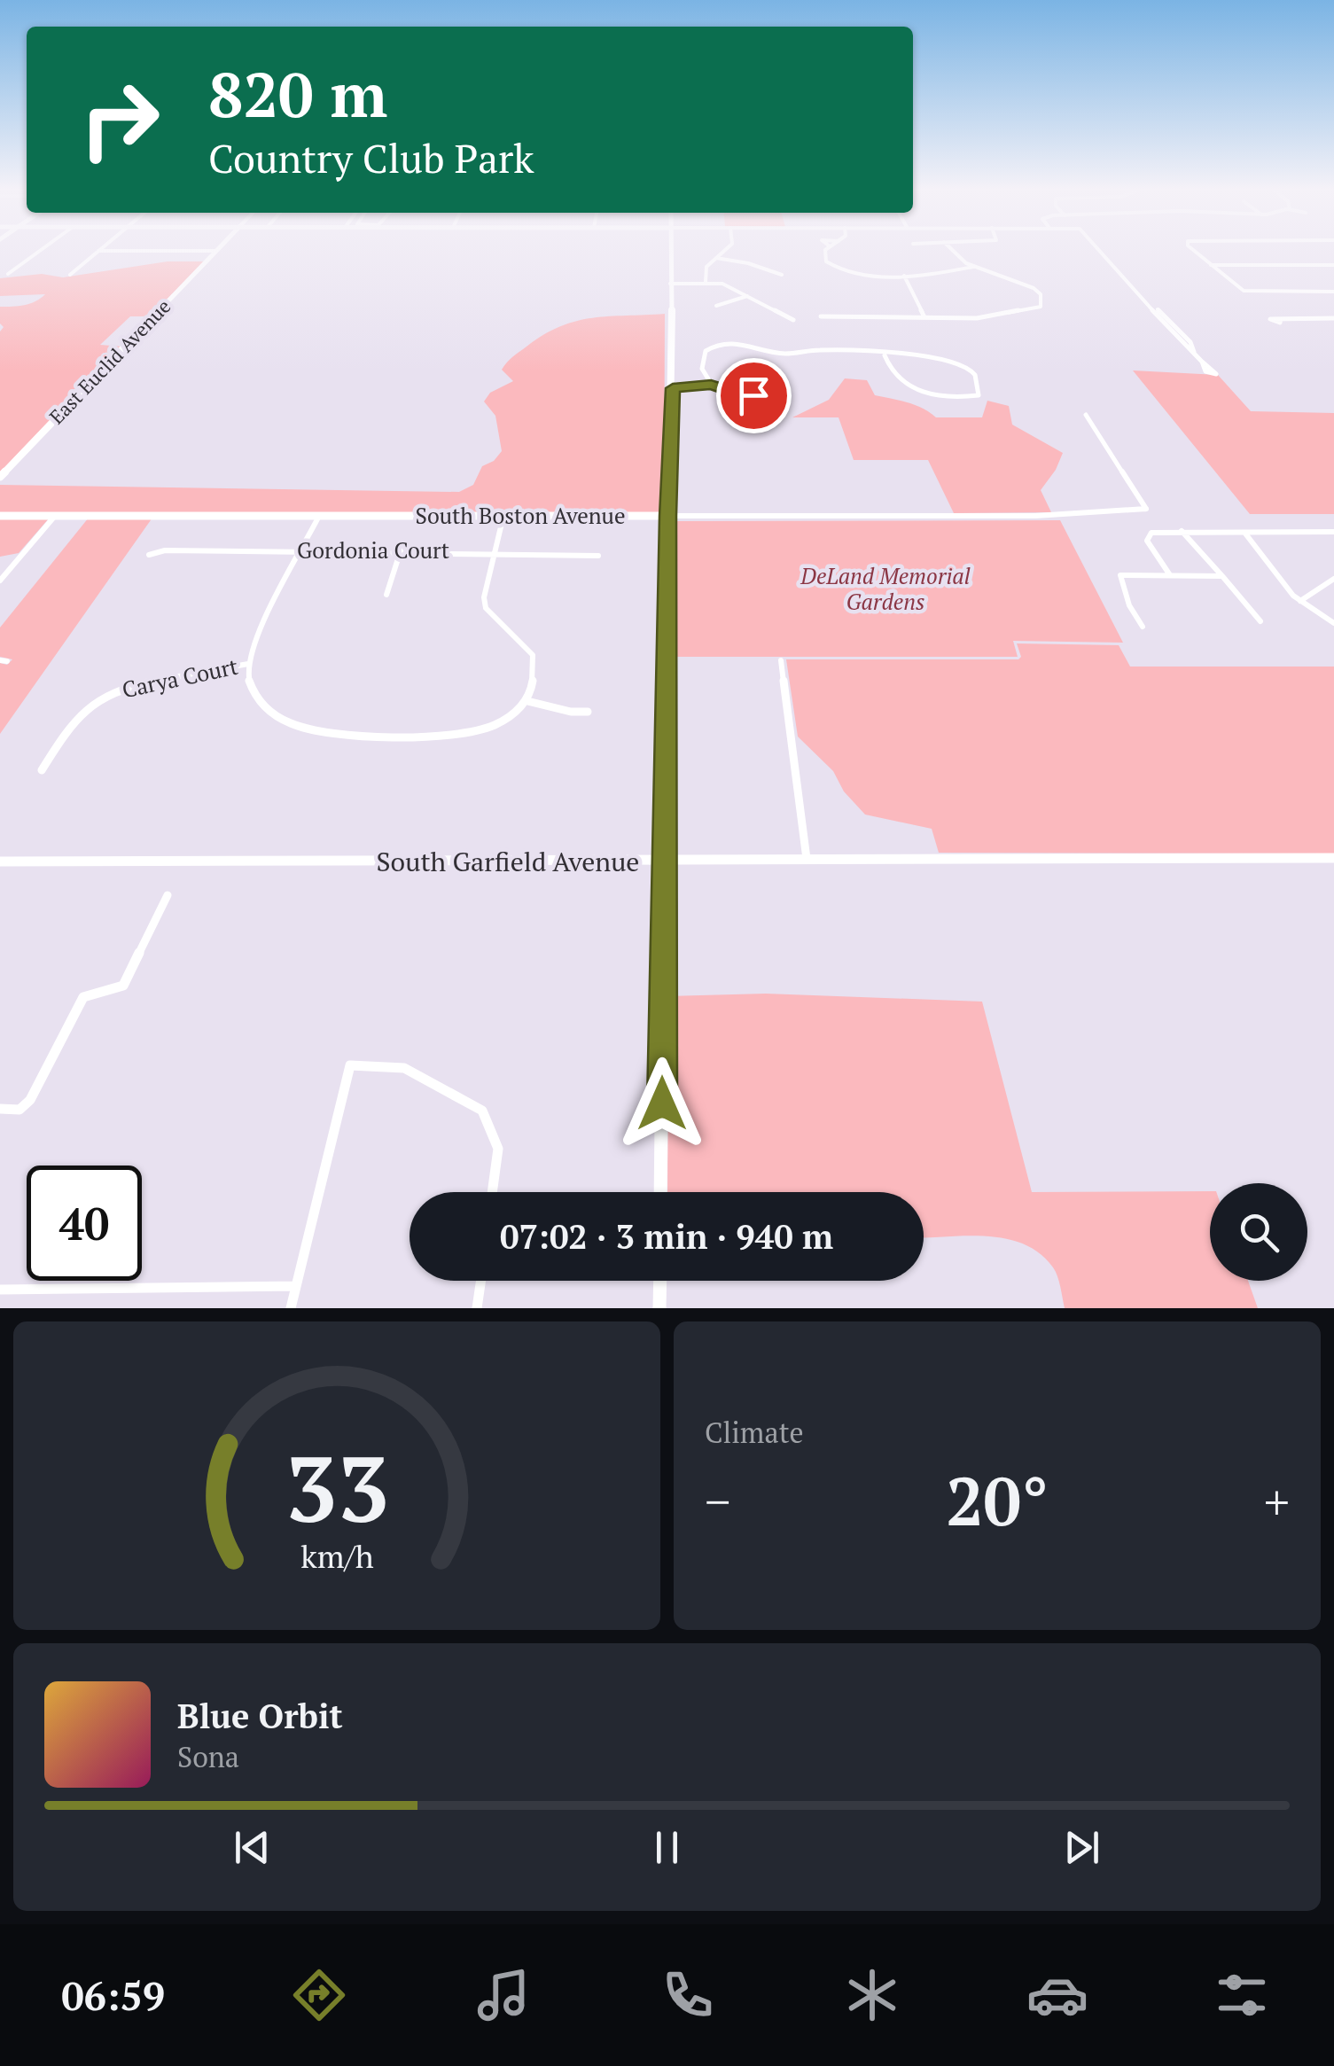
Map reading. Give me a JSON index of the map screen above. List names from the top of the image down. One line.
{"streets":{"street":["East Euclid Avenue","South Boston Avenue","Gordonia Court","Carya Court","South Garfield Avenue"]},"parks":["DeLand Memorial Gardens"],"page":{"turn":["820 m","Country Club Park"],"limit":"40","trip":"07:02 · 3 min · 940 m","tile":"Climate","heat":["−","20°","+"],"song":["Blue Orbit","Sona"],"tabs":"06:59","gauge":["33","km/h"]}}
